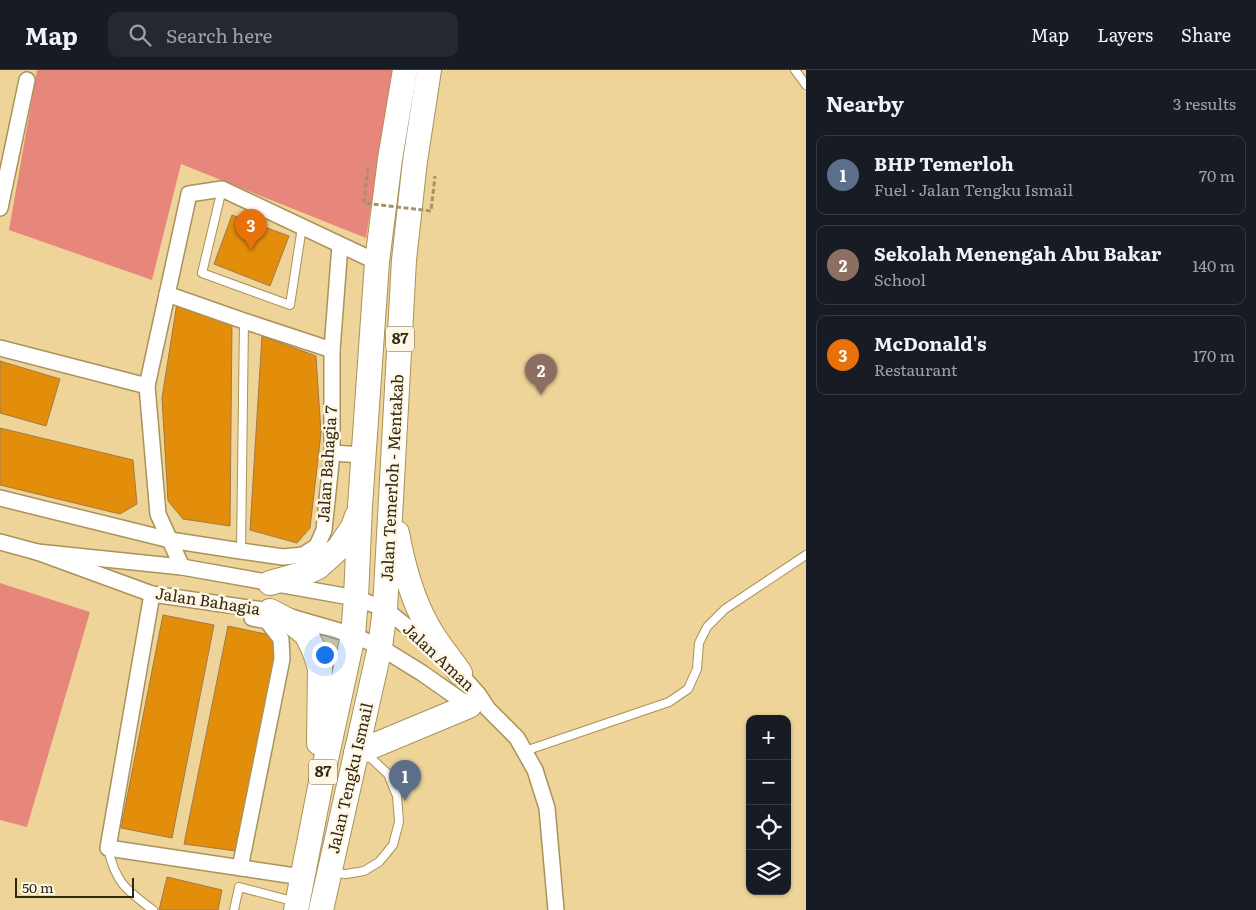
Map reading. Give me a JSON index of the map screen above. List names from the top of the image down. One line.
{"streets":{"main road":["87","Jalan Temerloh - Mentakab","Jalan Tengku Ismail"],"street":["Jalan Bahagia 7","Jalan Bahagia","Jalan Aman"]},"crossings":[["Jalan Temerloh - Mentakab","Jalan Bahagia"],["Jalan Temerloh - Mentakab","Jalan Aman"],["Jalan Temerloh - Mentakab","Jalan Tengku Ismail"],["Jalan Bahagia","Jalan Aman"],["Jalan Bahagia","Jalan Tengku Ismail"]],"scale_bar":"50 m","page":{"header":"Map","search":"Search here","nav":["Map","Layers","Share"],"heading":["Nearby","3 results"],"list":[{"mark":"1","name":"BHP Temerloh","note":"Fuel · Jalan Tengku Ismail","value":"70 m"},{"mark":"2","name":"Sekolah Menengah Abu Bakar","note":"School","value":"140 m"},{"mark":"3","name":"McDonald's","note":"Restaurant","value":"170 m"}],"pins":["3","2","1"],"map_buttons":["+","−"],"scale":"50 m"}}
